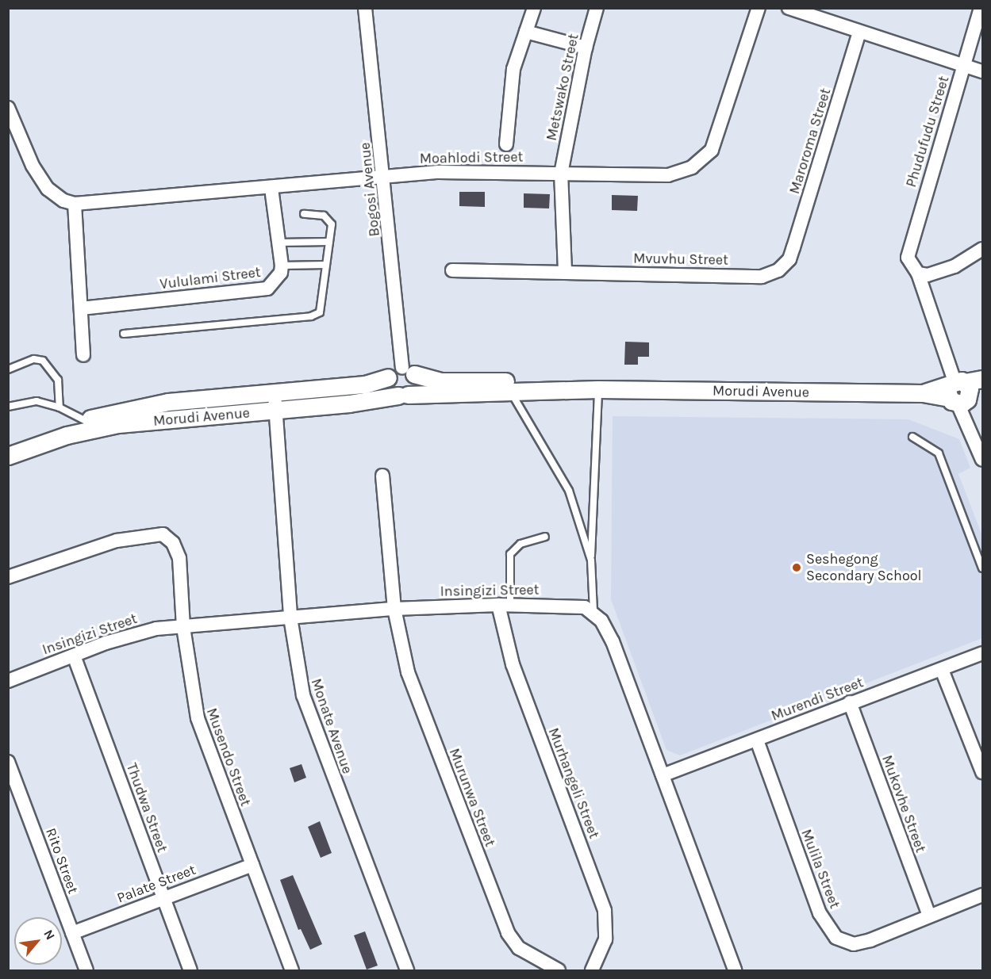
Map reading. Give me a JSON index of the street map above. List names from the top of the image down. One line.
{"streets":{"street":["Metswako Street","Phudufudu Street","Maroroma Street","Moahlodi Street","Bogosi Avenue","Mvuvhu Street","Vululami Street","Morudi Avenue","Insingizi Street","Murendi Street","Monate Avenue","Musendo Street","Murhangeli Street","Murunwa Street","Mukovhe Street","Thudwa Street","Rito Street","Mulila Street","Palate Street"]},"crossings":[["Metswako Street","Moahlodi Street"],["Maroroma Street","Mvuvhu Street"],["Moahlodi Street","Bogosi Avenue"],["Bogosi Avenue","Morudi Avenue"],["Morudi Avenue","Monate Avenue"],["Insingizi Street","Monate Avenue"],["Insingizi Street","Musendo Street"],["Insingizi Street","Murhangeli Street"],["Insingizi Street","Murunwa Street"],["Insingizi Street","Thudwa Street"],["Murendi Street","Mukovhe Street"],["Murendi Street","Mulila Street"],["Musendo Street","Palate Street"],["Mukovhe Street","Mulila Street"],["Thudwa Street","Palate Street"],["Rito Street","Palate Street"]],"places":["Seshegong Secondary School"],"north":"top right"}
